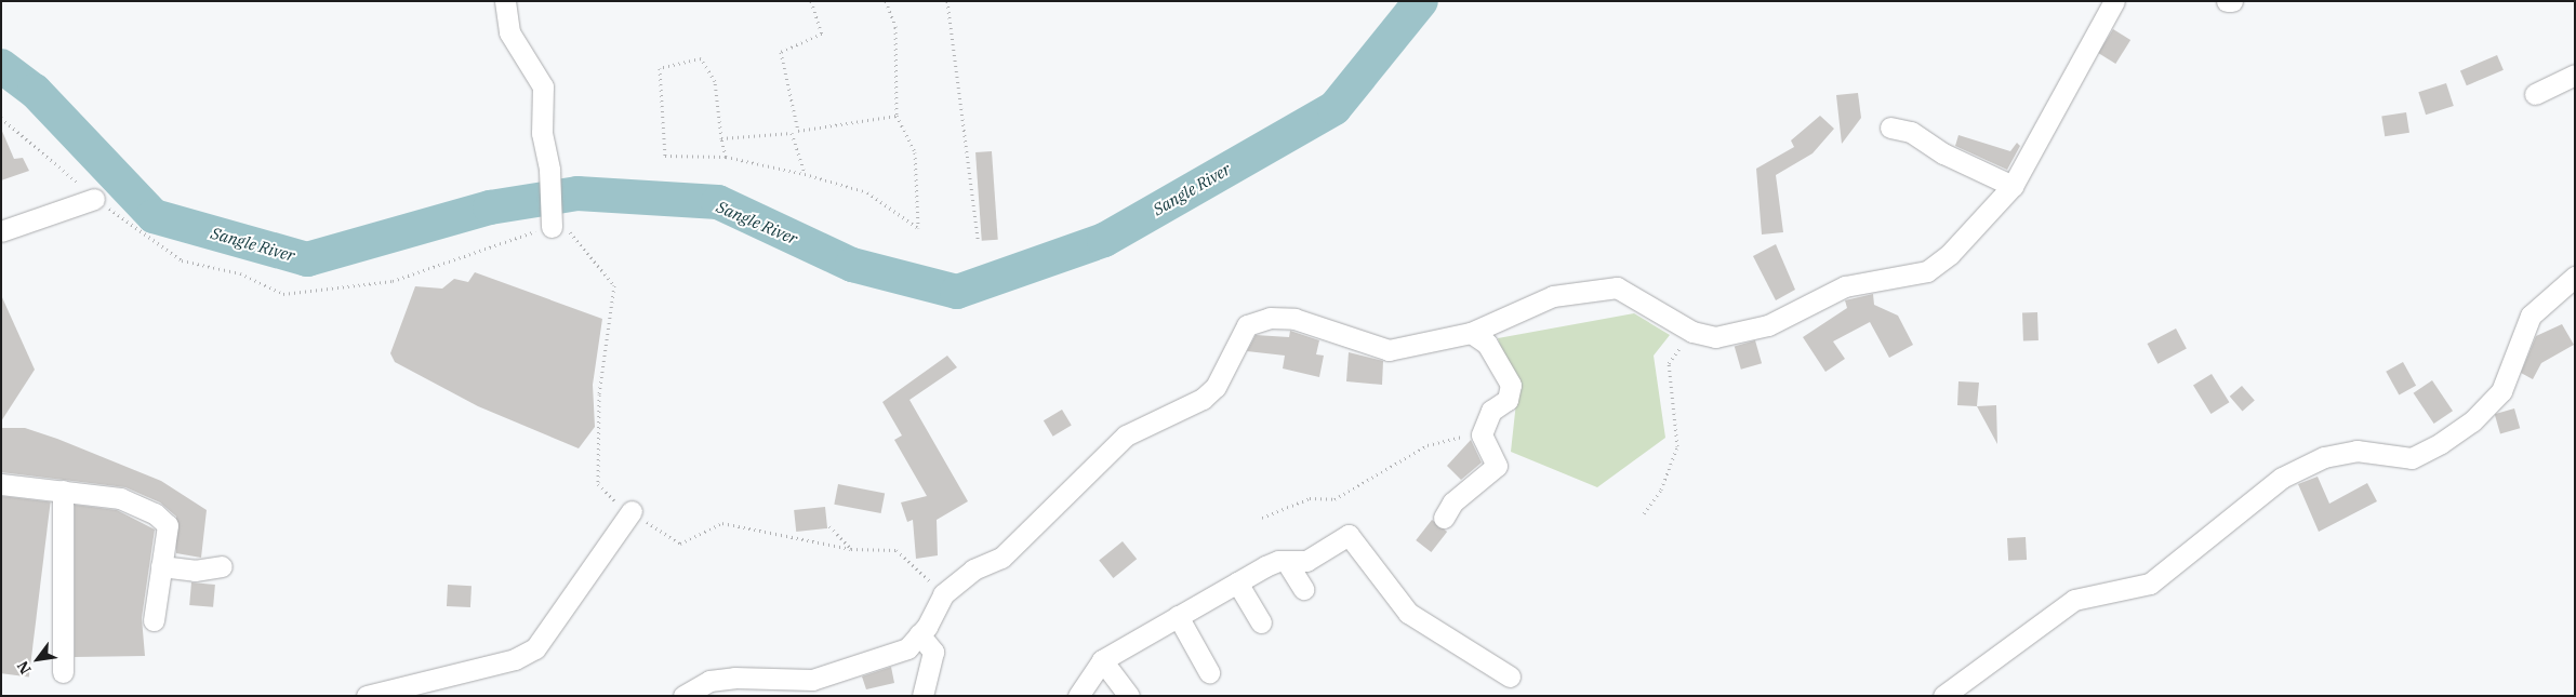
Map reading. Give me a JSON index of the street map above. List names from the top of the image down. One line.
{"water":["Sangle River"],"north":"bottom left"}
